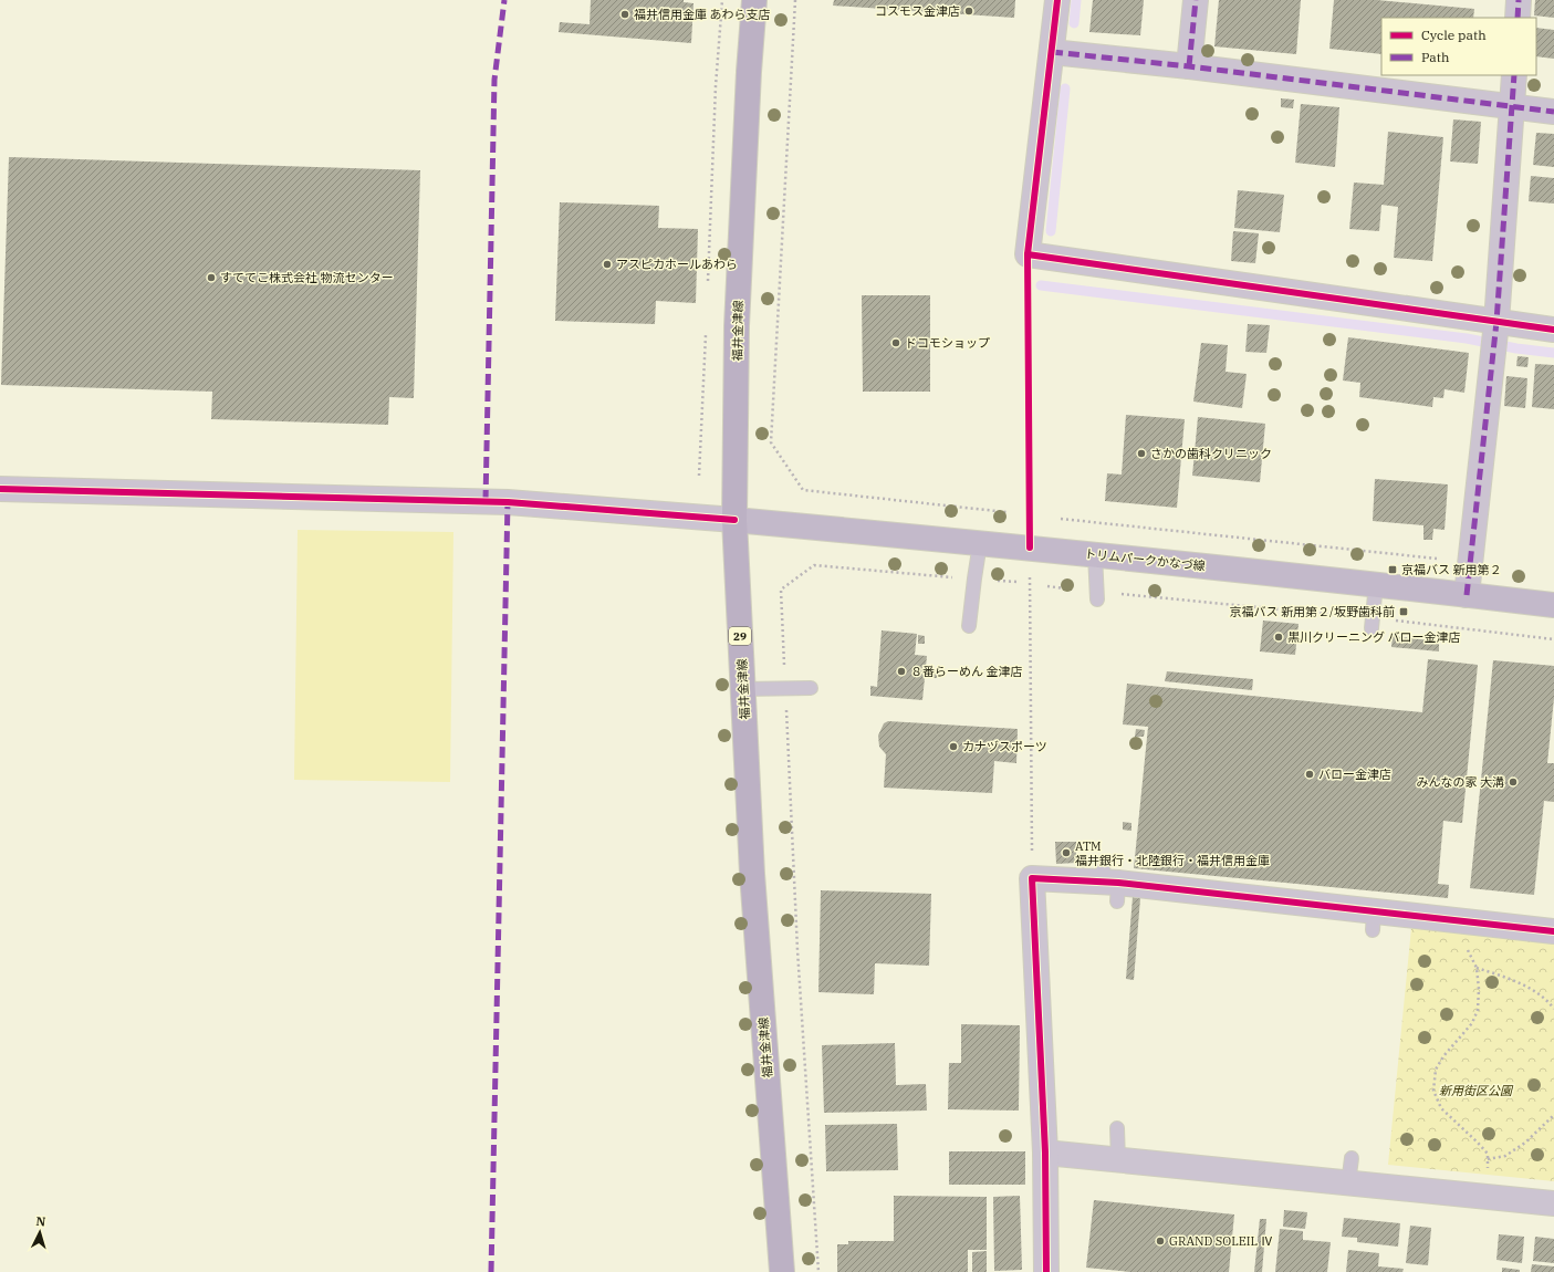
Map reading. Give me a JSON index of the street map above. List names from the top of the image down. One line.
{"streets":{"main road":["福井金津線","トリムパークかなづ線","29"]},"crossings":[["福井金津線","トリムパークかなづ線"]],"parks":["新用街区公園"],"places":{"other":["コスモス金津店","福井信用金庫 あわら支店","アスピカホールあわら","すててこ株式会社 物流センター","ドコモショップ","さかの歯科クリニック","黒川クリーニング バロー金津店","８番らーめん 金津店","カナヅスポーツ","バロー金津店","みんなの家 大溝","ATM 福井銀行・北陸銀行・福井信用金庫","GRAND SOLEIL Ⅳ"],"transit":["京福バス 新用第２","京福バス 新用第２/坂野歯科前"]},"legend":["Cycle path","Path"],"north":"top"}
